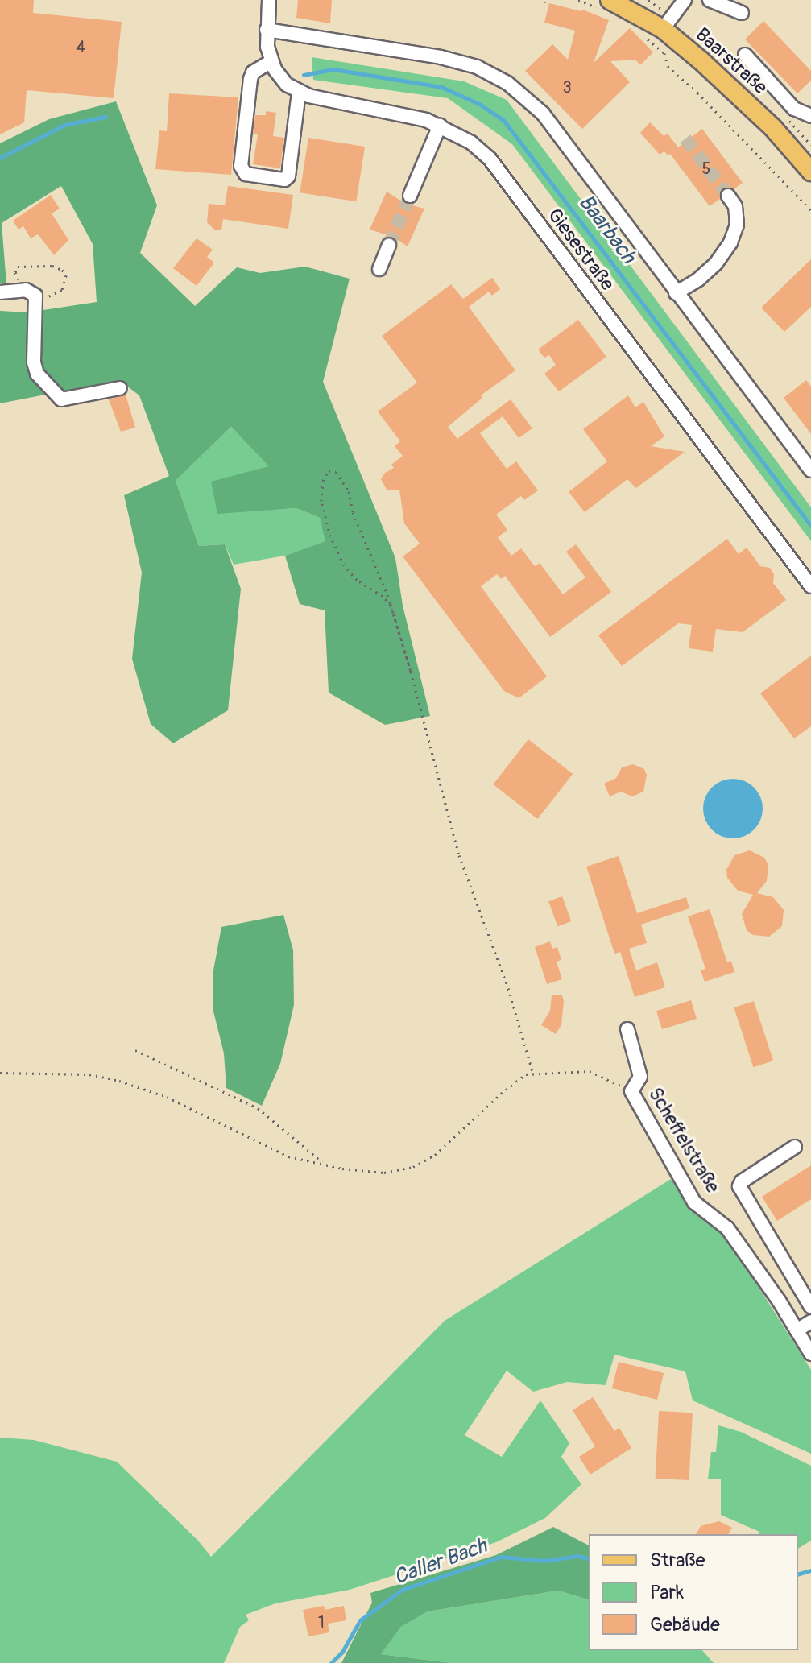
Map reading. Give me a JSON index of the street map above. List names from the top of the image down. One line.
{"streets":{"main road":["Baarstraße"],"street":["Giesestraße","Scheffelstraße"]},"water":["Baarbach","Caller Bach"],"house_numbers":["4","3","5","1"],"legend":["Straße","Park","Gebäude"]}
